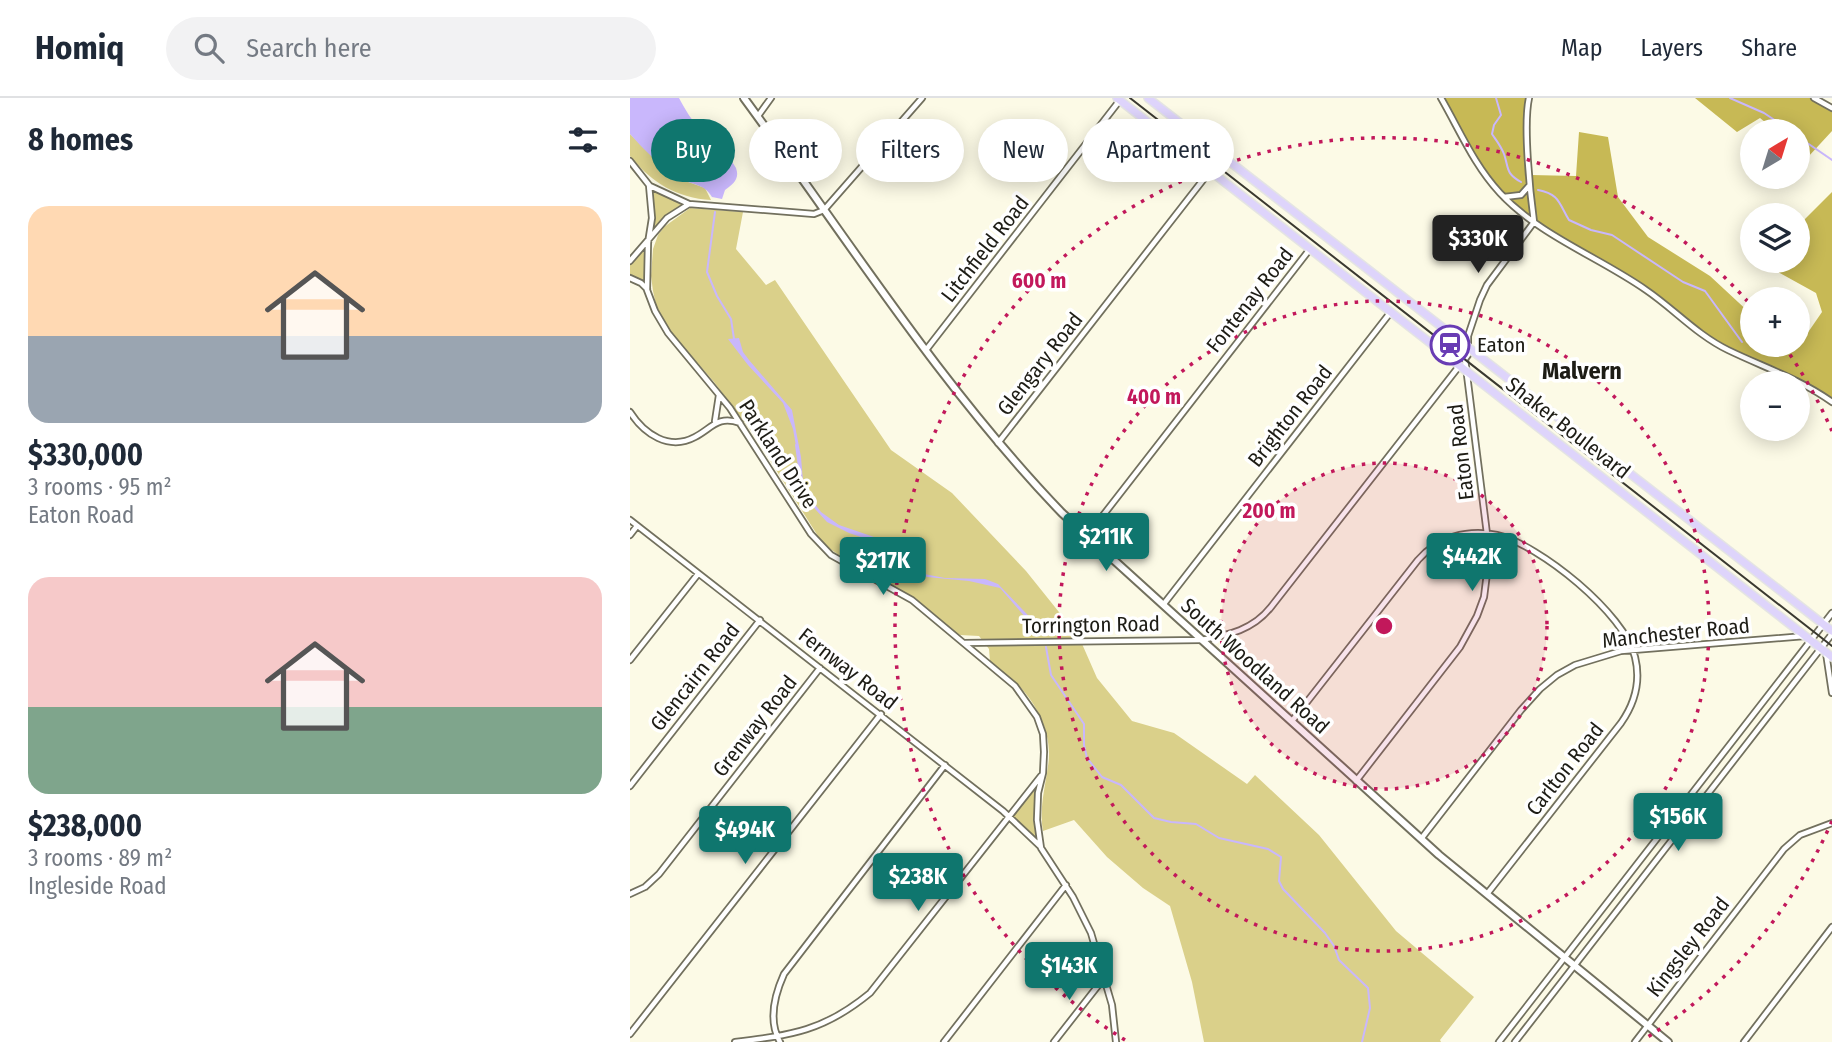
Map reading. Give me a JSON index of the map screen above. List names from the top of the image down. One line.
{"streets":{"main road":["Shaker Boulevard"],"street":["Litchfield Road","Fontenay Road","Glengary Road","Brighton Road","Eaton Road","Parkland Drive","Torrington Road","Manchester Road","South Woodland Road","Fernway Road","Glencairn Road","Grenway Road","Carlton Road","Kingsley Road"]},"crossings":[["Litchfield Road","Shaker Boulevard"],["Litchfield Road","South Woodland Road"],["Fontenay Road","Shaker Boulevard"],["Fontenay Road","South Woodland Road"],["Glengary Road","South Woodland Road"],["Brighton Road","Shaker Boulevard"],["Brighton Road","South Woodland Road"],["Shaker Boulevard","Eaton Road"],["Shaker Boulevard","Torrington Road"],["Shaker Boulevard","Manchester Road"],["Eaton Road","South Woodland Road"],["Parkland Drive","Torrington Road"],["Parkland Drive","Fernway Road"],["Torrington Road","South Woodland Road"],["Manchester Road","South Woodland Road"],["Manchester Road","Carlton Road"],["South Woodland Road","Carlton Road"],["South Woodland Road","Kingsley Road"],["Fernway Road","Glencairn Road"],["Fernway Road","Grenway Road"]],"districts":["Malvern"],"places":{"station":["Eaton"]},"north":"top right","page":{"header":"Homiq","search":"Search here","nav":["Map","Layers","Share"],"heading":"8 homes","map_buttons":["+","−"],"chip":["Buy","Rent","Filters","New","Apartment"],"list":[{"name":"$330,000","note":"3 rooms · 95 m² · Eaton Road"},{"name":"$238,000","note":"3 rooms · 89 m² · Ingleside Road"}],"price":["$330K","$211K","$442K","$217K","$156K","$494K","$238K","$143K"]},"rings":["600 m","400 m","200 m"]}
